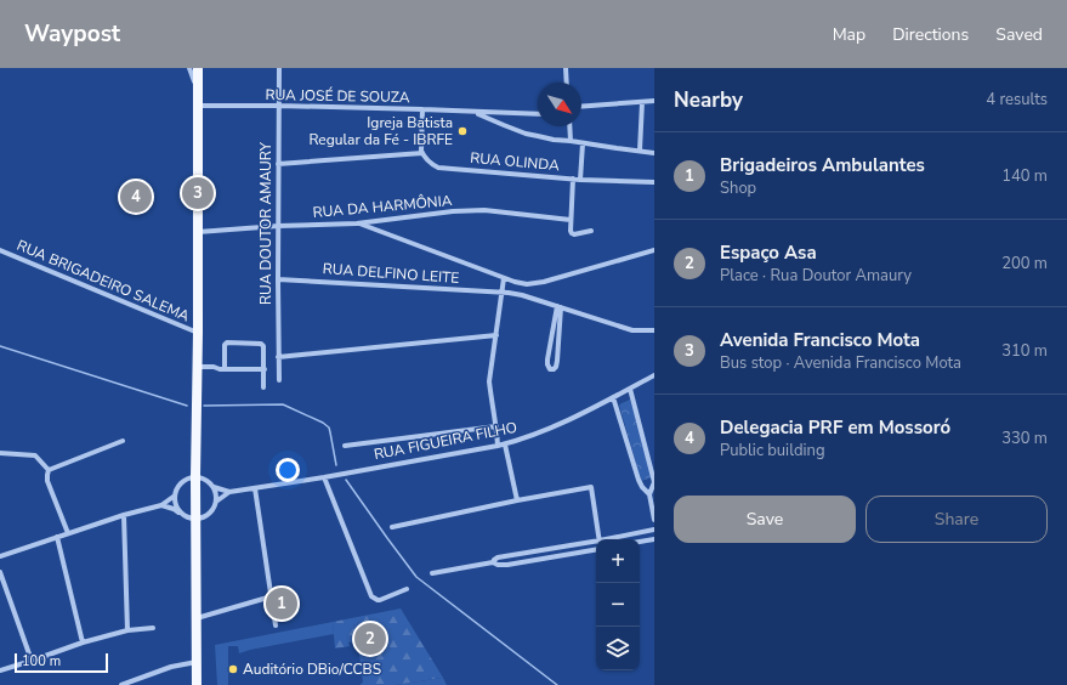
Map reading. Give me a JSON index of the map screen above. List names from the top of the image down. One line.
{"streets":{"street":["RUA JOSÉ DE SOUZA","RUA OLINDA","RUA DA HARMÔNIA","RUA DOUTOR AMAURY","RUA DELFINO LEITE","RUA BRIGADEIRO SALEMA","RUA FIGUEIRA FILHO"]},"crossings":[["RUA JOSÉ DE SOUZA","RUA DOUTOR AMAURY"],["RUA DA HARMÔNIA","RUA DOUTOR AMAURY"],["RUA DOUTOR AMAURY","RUA DELFINO LEITE"]],"places":["Igreja Batista Regular da Fé - IBRFE","Auditório DBio/CCBS"],"scale_bar":"100 m","north":"bottom right","page":{"header":"Waypost","nav":["Map","Directions","Saved"],"heading":["Nearby","4 results"],"list":[{"mark":"1","name":"Brigadeiros Ambulantes","note":"Shop","value":"140 m"},{"mark":"2","name":"Espaço Asa","note":"Place · Rua Doutor Amaury","value":"200 m"},{"mark":"3","name":"Avenida Francisco Mota","note":"Bus stop · Avenida Francisco Mota","value":"310 m"},{"mark":"4","name":"Delegacia PRF em Mossoró","note":"Public building","value":"330 m"}],"pins":["3","4","1","2"],"buttons":["Save","Share"],"map_buttons":["+","−"],"scale":"100 m"}}
